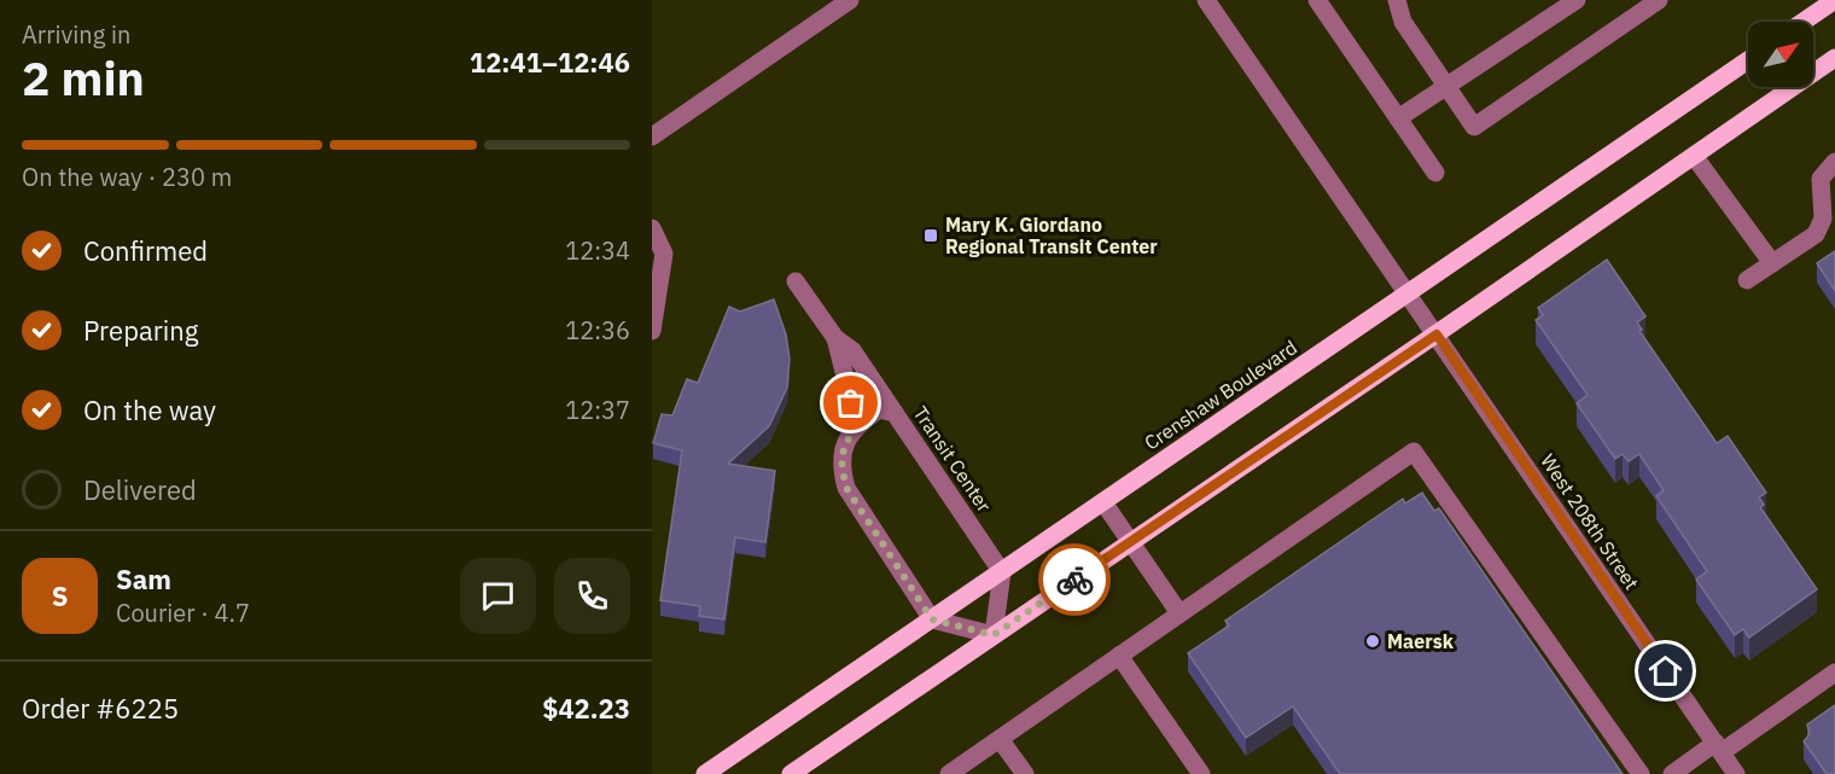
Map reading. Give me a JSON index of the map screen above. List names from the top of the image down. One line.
{"streets":{"main road":["Crenshaw Boulevard"],"street":["Transit Center","West 208th Street"]},"crossings":[["Crenshaw Boulevard","Transit Center"],["Crenshaw Boulevard","West 208th Street"]],"places":{"transit":["Mary K. Giordano Regional Transit Center"],"other":["Maersk"]},"north":"top right","page":{"heading":["2 min","Arriving in","12:41–12:46"],"panel":["Sam","Courier · 4.7","Order #6225","$42.23"],"bar":"On the way · 230 m","list":[["Confirmed","12:34"],["Preparing","12:36"],["On the way","12:37"],"Delivered"],"round":"S"}}
